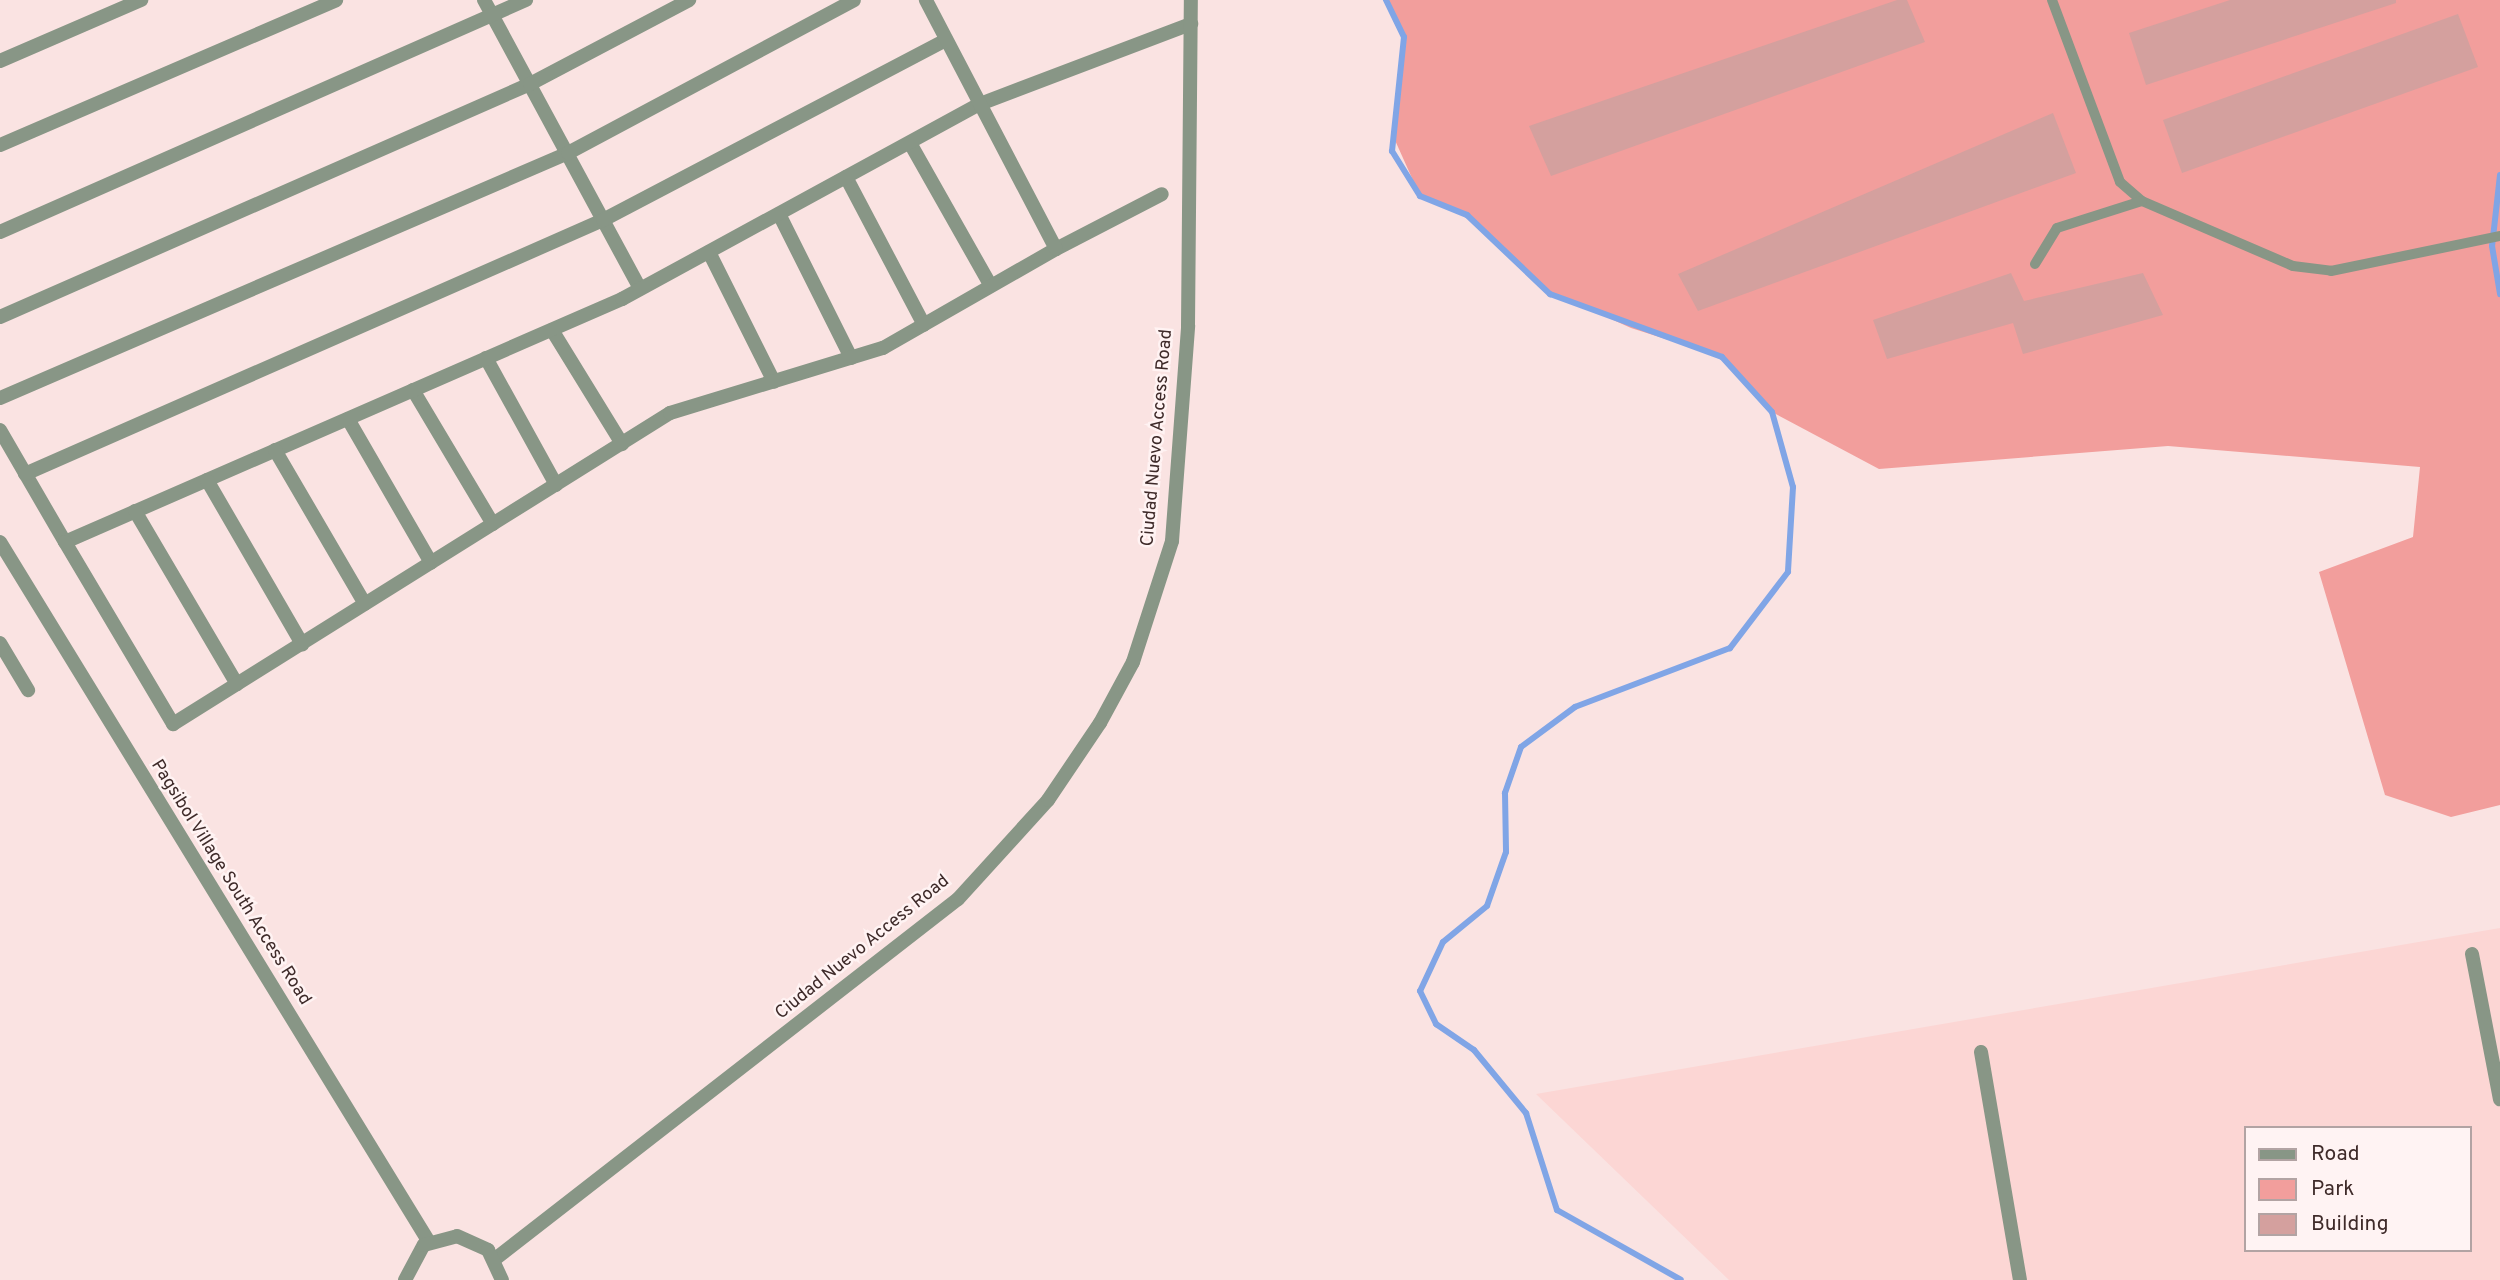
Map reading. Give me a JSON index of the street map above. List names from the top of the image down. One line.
{"streets":{"street":["Ciudad Nuevo Access Road","Pagsibol Village South Access Road"]},"legend":["Road","Park","Building"]}
